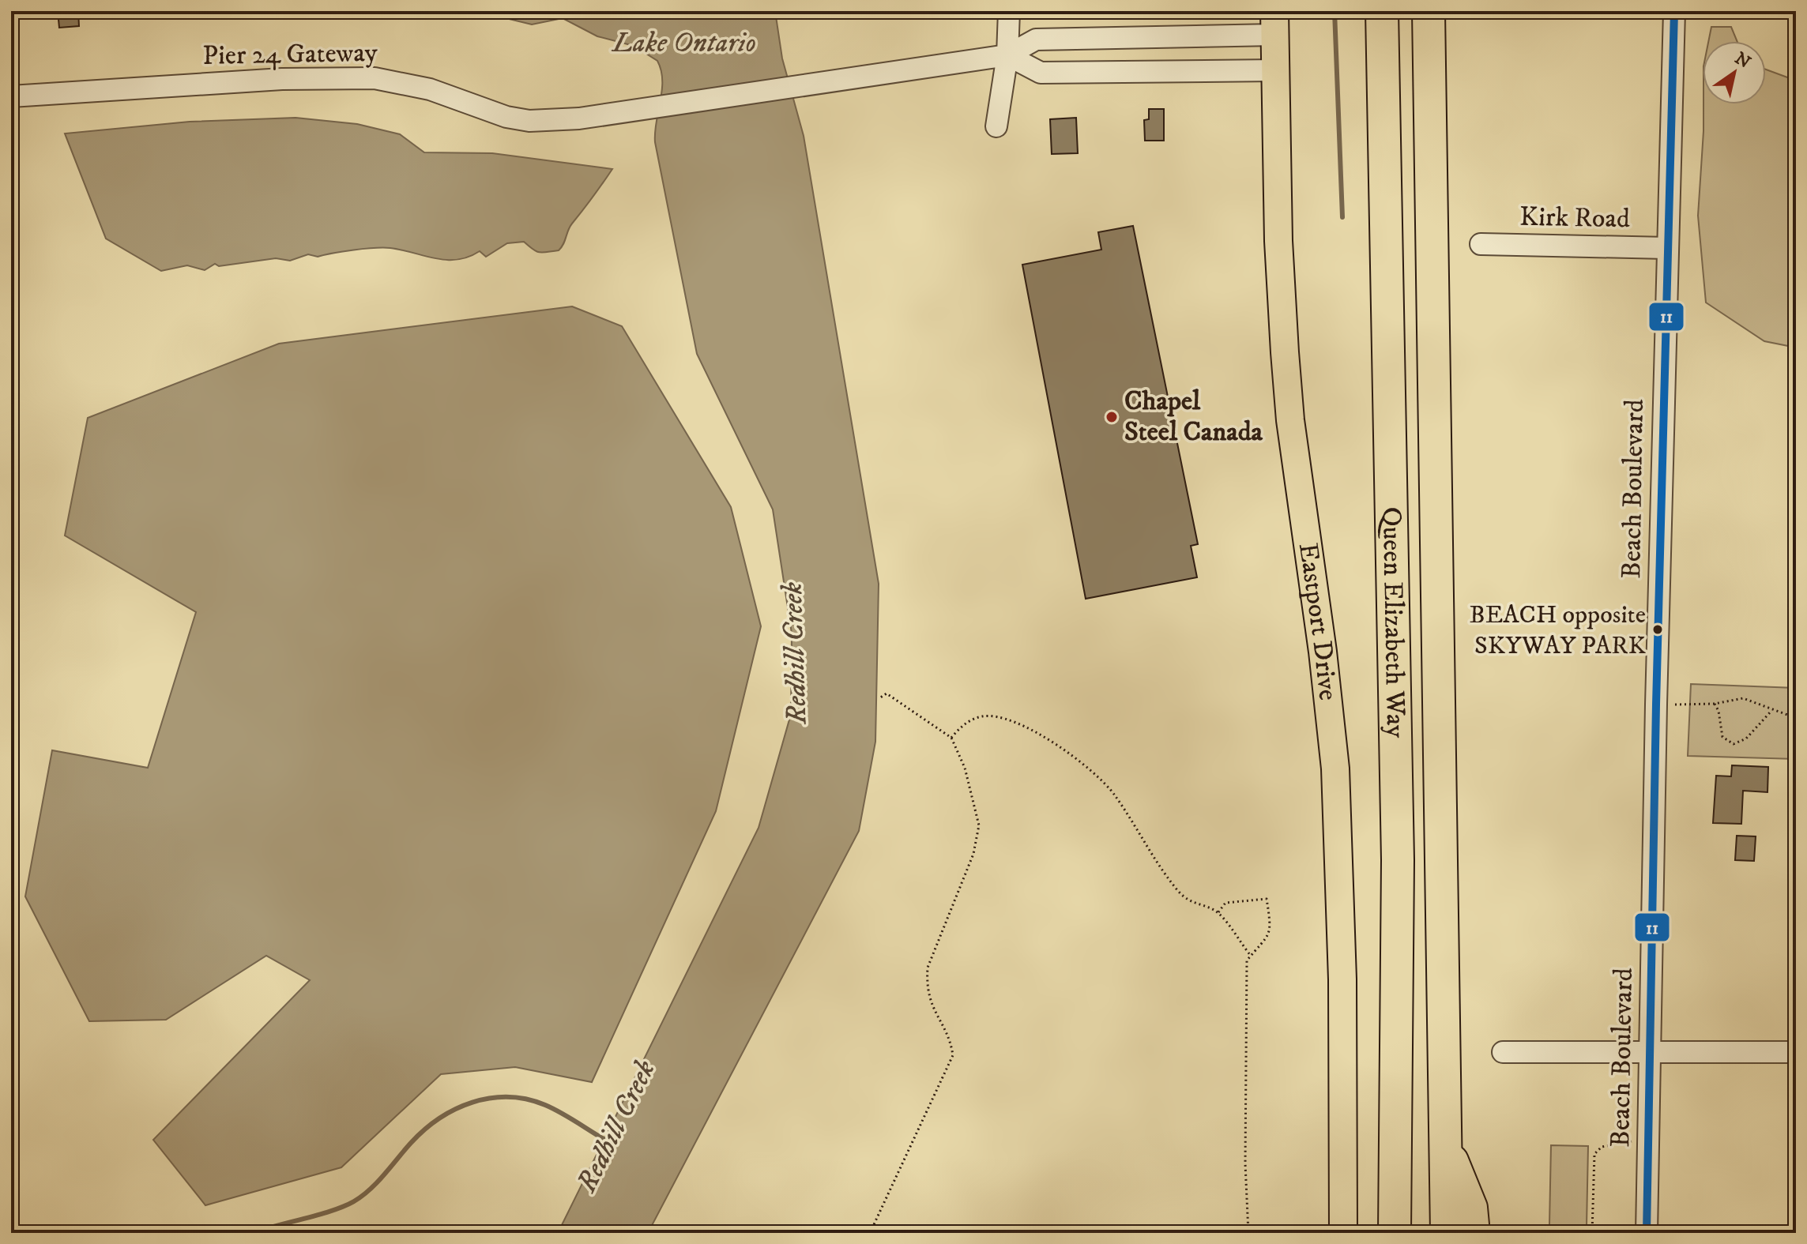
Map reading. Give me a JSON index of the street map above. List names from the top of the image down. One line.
{"streets":{"highway":["Queen Elizabeth Way"],"main road":["Eastport Drive"],"street":["Pier 24 Gateway","Kirk Road","Beach Boulevard"]},"crossings":[["Kirk Road","Beach Boulevard"]],"water":["Lake Ontario","Redhill Creek"],"places":["Chapel Steel Canada","BEACH opposite SKYWAY PARK"],"lines":["transit line 11"],"north":"top right"}
